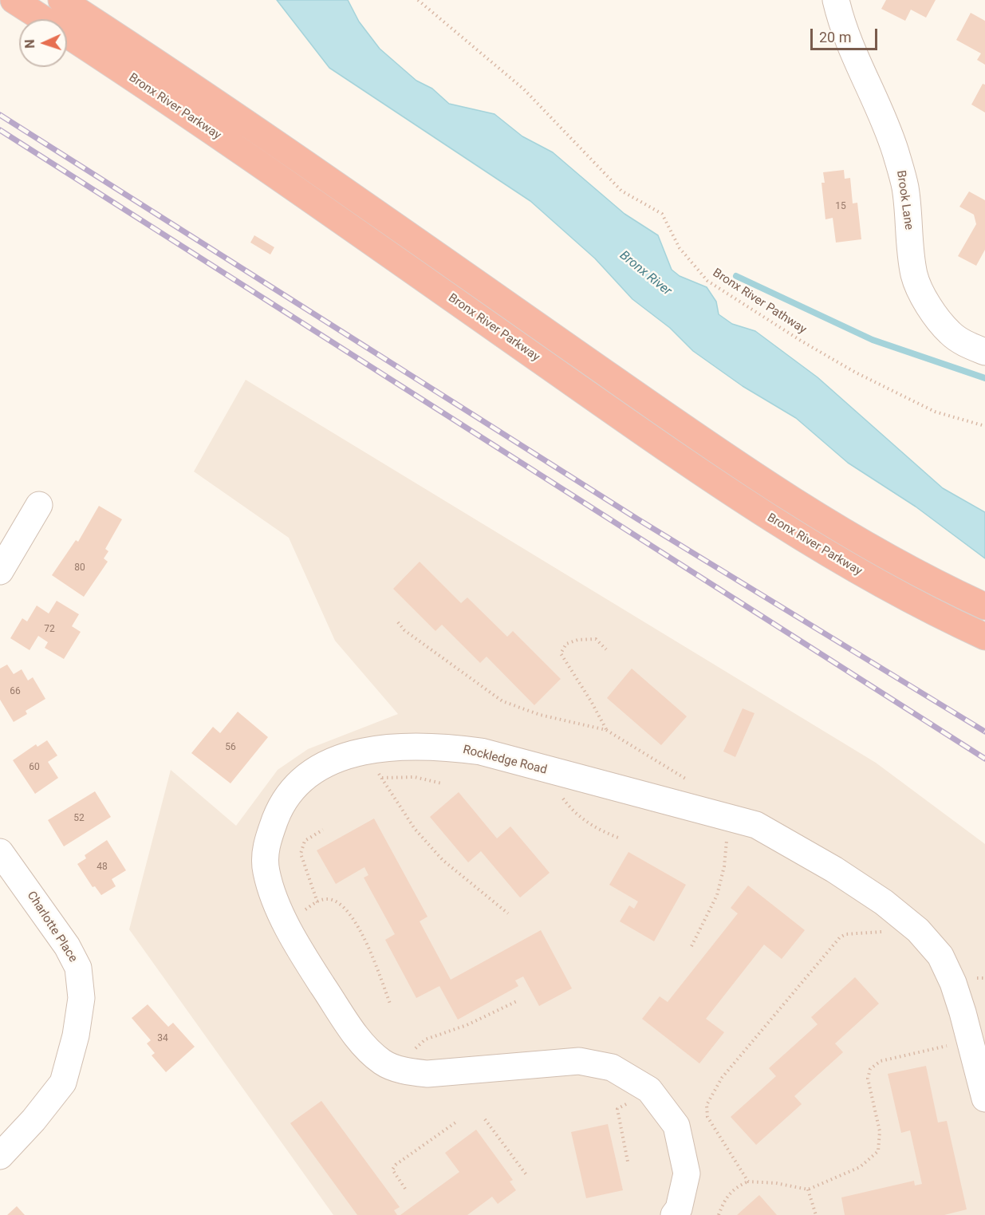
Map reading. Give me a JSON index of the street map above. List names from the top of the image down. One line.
{"streets":{"highway":["Bronx River Parkway"],"street":["Brook Lane","Rockledge Road","Charlotte Place"],"path":["Bronx River Pathway"]},"water":["Bronx River"],"house_numbers":["15","80","72","66","56","60","52","48","34"],"scale_bar":"20 m","north":"left"}
